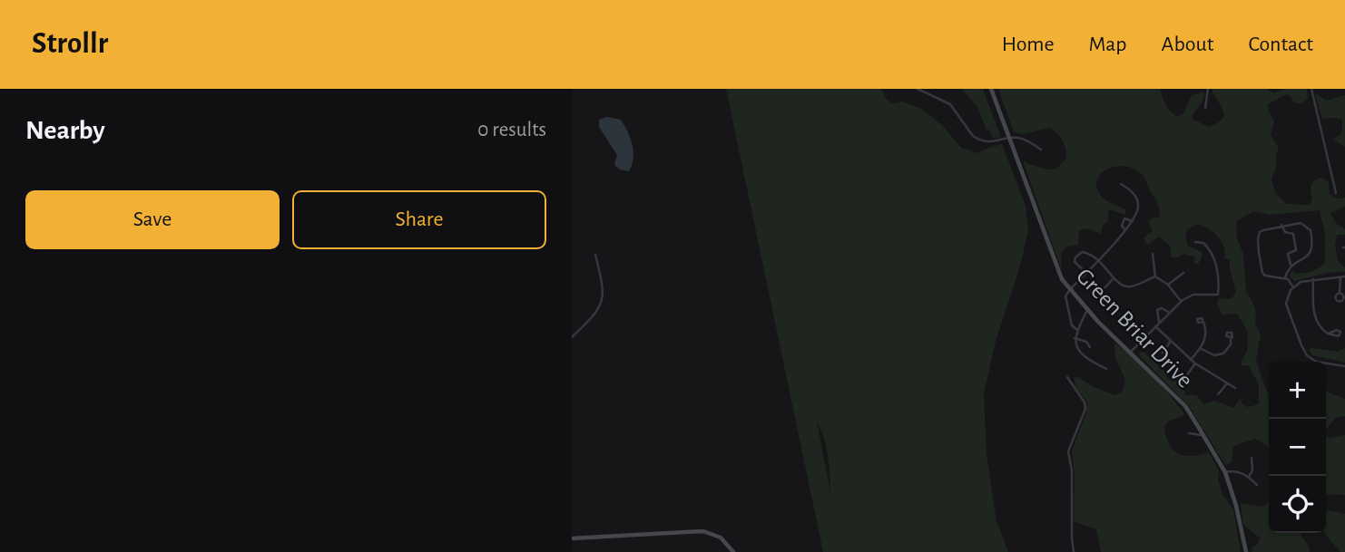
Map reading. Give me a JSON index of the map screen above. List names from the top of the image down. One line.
{"streets":{"street":["Green Briar Drive"]},"page":{"header":"Strollr","nav":["Home","Map","About","Contact"],"heading":["Nearby","0 results"],"buttons":["Save","Share"],"map_buttons":["+","−"]}}
